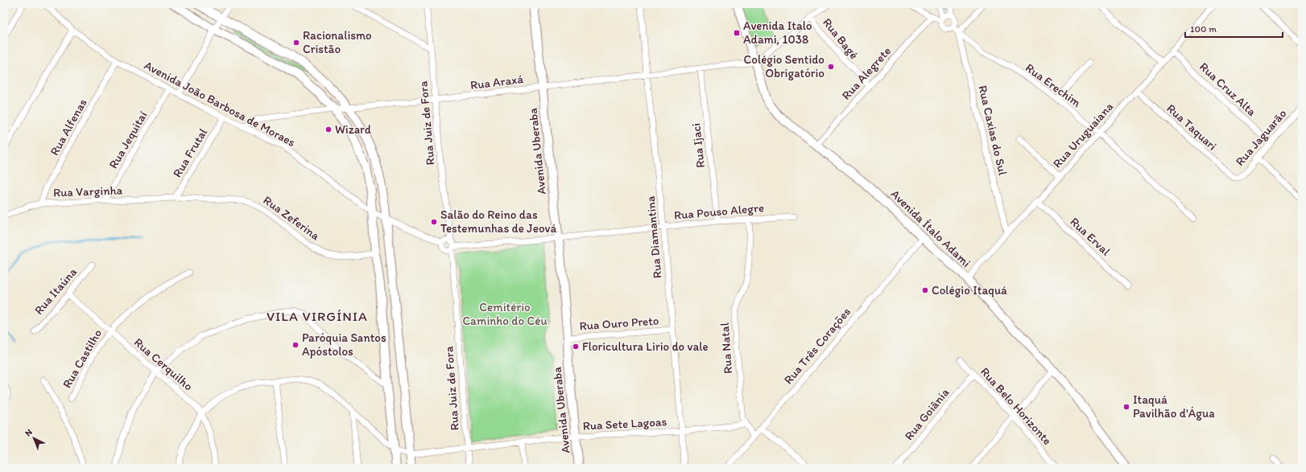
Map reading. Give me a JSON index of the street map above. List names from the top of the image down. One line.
{"streets":{"main road":["Avenida Uberaba","Avenida Ítalo Adami"],"street":["Rua Bagé","Rua Alegrete","Rua Araxá","Rua Erechim","Rua Cruz Alta","Avenida João Barbosa de Moraes","Rua Juiz de Fora","Rua Alfenas","Rua Taquari","Rua Caxias do Sul","Rua Uruguaiana","Rua Jaguarão","Rua Jequitaí","Rua Ijaci","Rua Frutal","Rua Varginha","Rua Pouso Alegre","Rua Zeferina","Rua Erval","Rua Diamantina","Rua Itaúna","Rua Ouro Preto","Rua Três Corações","Rua Natal","Rua Castilho","Rua Cerquilho","Rua Belo Horizonte","Rua Goiânia","Rua Sete Lagoas"]},"crossings":[["Rua Bagé","Rua Alegrete"],["Rua Alegrete","Avenida Ítalo Adami"],["Rua Araxá","Avenida João Barbosa de Moraes"],["Rua Araxá","Rua Juiz de Fora"],["Rua Araxá","Rua Ijaci"],["Rua Araxá","Avenida Uberaba"],["Rua Araxá","Avenida Ítalo Adami"],["Rua Araxá","Rua Diamantina"],["Rua Erechim","Rua Caxias do Sul"],["Rua Erechim","Rua Uruguaiana"],["Rua Cruz Alta","Rua Uruguaiana"],["Rua Cruz Alta","Rua Jaguarão"],["Avenida João Barbosa de Moraes","Rua Alfenas"],["Avenida João Barbosa de Moraes","Rua Jequitaí"],["Avenida João Barbosa de Moraes","Rua Frutal"],["Rua Juiz de Fora","Rua Pouso Alegre"],["Rua Juiz de Fora","Rua Sete Lagoas"],["Rua Alfenas","Rua Varginha"],["Rua Taquari","Rua Uruguaiana"],["Rua Taquari","Rua Jaguarão"],["Rua Caxias do Sul","Rua Uruguaiana"],["Rua Uruguaiana","Avenida Ítalo Adami"],["Rua Uruguaiana","Rua Erval"],["Rua Jequitaí","Rua Varginha"],["Rua Ijaci","Rua Pouso Alegre"],["Avenida Uberaba","Rua Pouso Alegre"],["Avenida Uberaba","Rua Ouro Preto"],["Avenida Uberaba","Rua Sete Lagoas"],["Rua Frutal","Rua Varginha"],["Rua Frutal","Rua Zeferina"],["Rua Varginha","Rua Zeferina"],["Rua Pouso Alegre","Rua Diamantina"],["Rua Pouso Alegre","Rua Natal"],["Avenida Ítalo Adami","Rua Três Corações"],["Rua Diamantina","Rua Ouro Preto"],["Rua Diamantina","Rua Sete Lagoas"],["Rua Itaúna","Rua Cerquilho"],["Rua Três Corações","Rua Natal"],["Rua Natal","Rua Sete Lagoas"],["Rua Castilho","Rua Cerquilho"],["Rua Belo Horizonte","Rua Goiânia"]],"districts":["VILA VIRGÍNIA"],"parks":["Cemitério Caminho do Céu"],"places":{"transit":["Avenida Italo Adami, 1038"],"other":["Racionalismo Cristão","Colégio Sentido Obrigatório","Wizard","Salão do Reino das Testemunhas de Jeová","Colégio Itaquá","Paróquia Santos Apóstolos","Floricultura Lirio do vale","Itaquá Pavilhão d'Água"]},"scale_bar":"100 m","north":"top left"}
